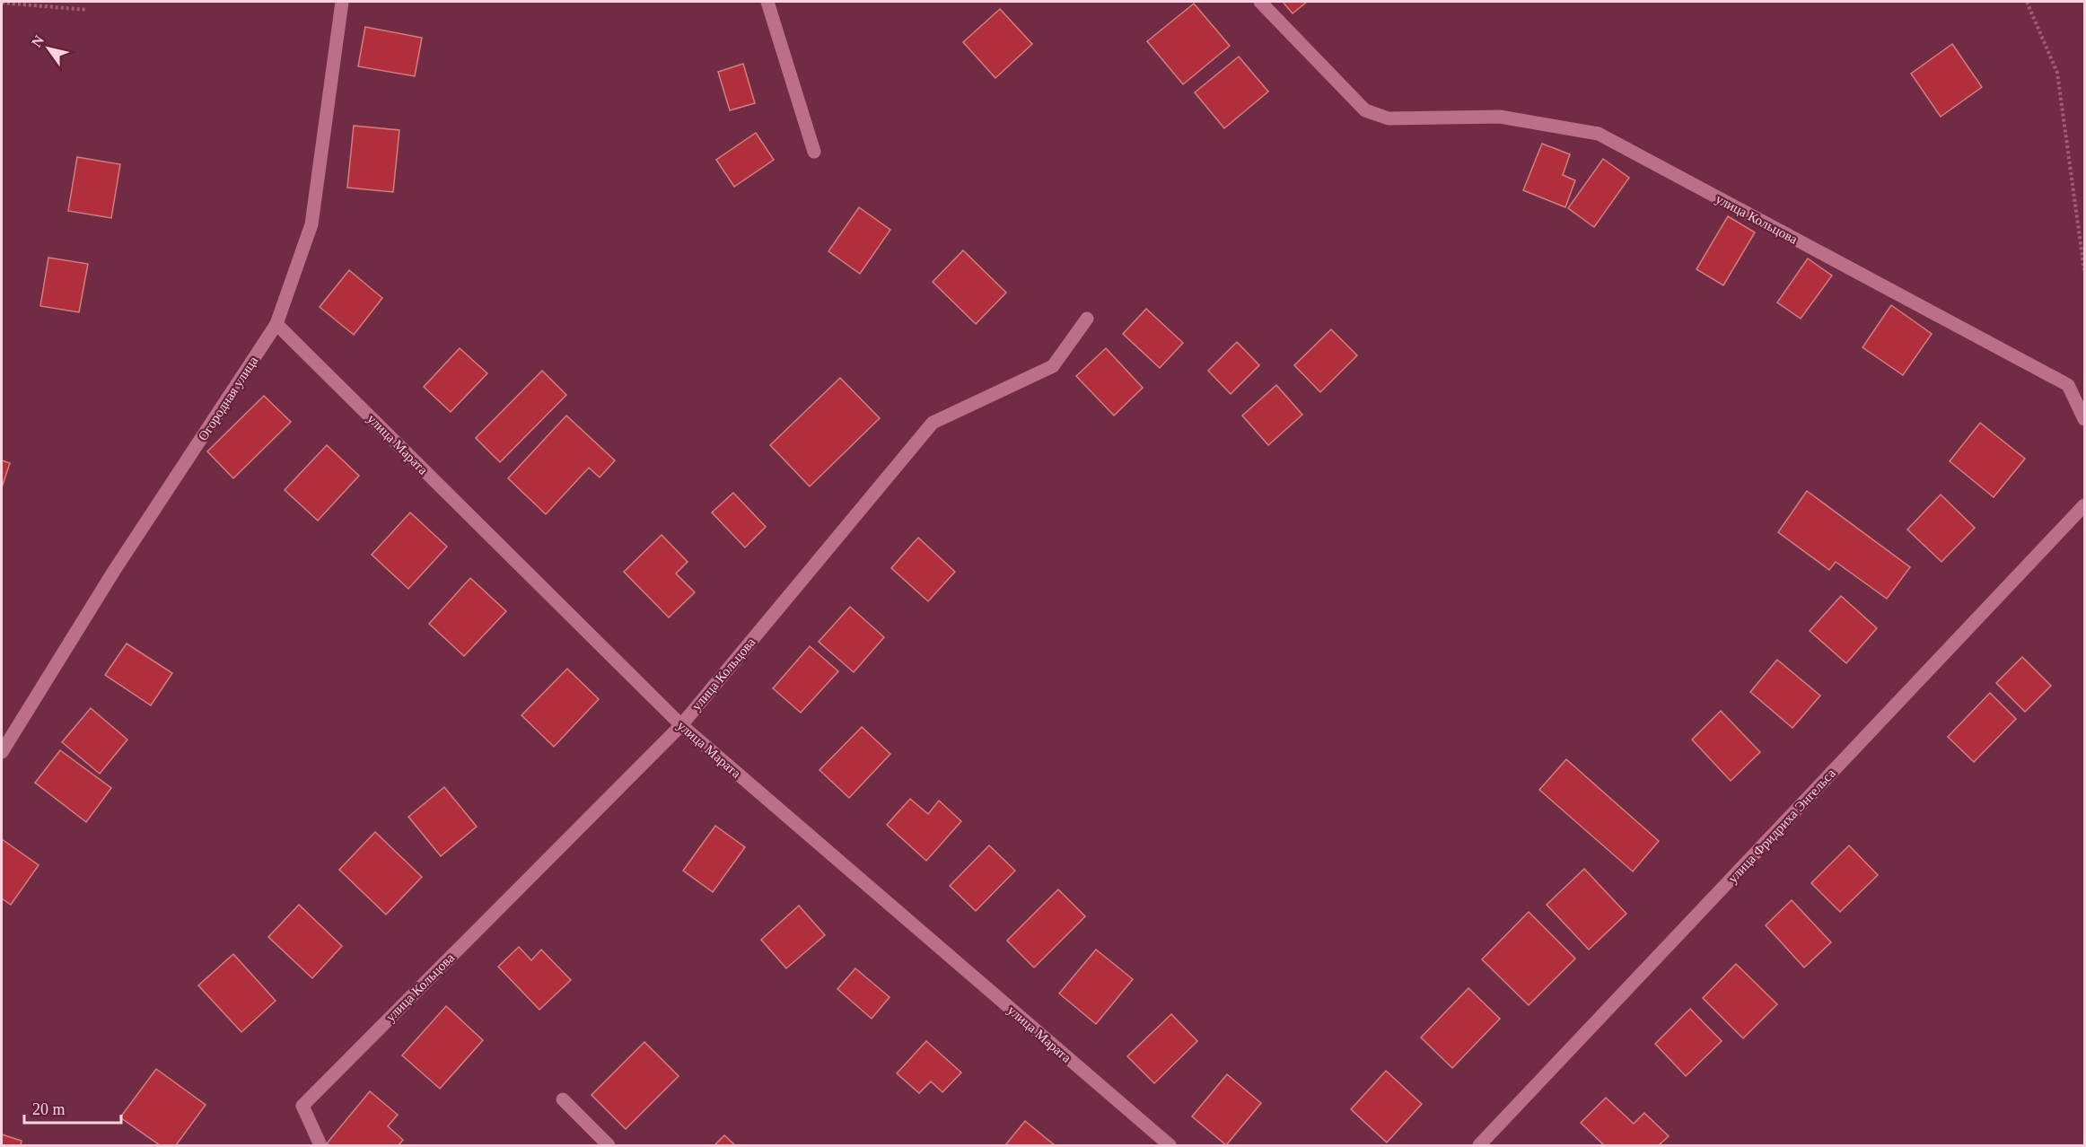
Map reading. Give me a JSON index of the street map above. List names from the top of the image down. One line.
{"streets":{"street":["улица Кольцова","Огородная улица","улица Марата","улица Фридриха Энгельса"]},"crossings":[["улица Кольцова","улица Марата"],["Огородная улица","улица Марата"]],"scale_bar":"20 m","north":"top left"}
